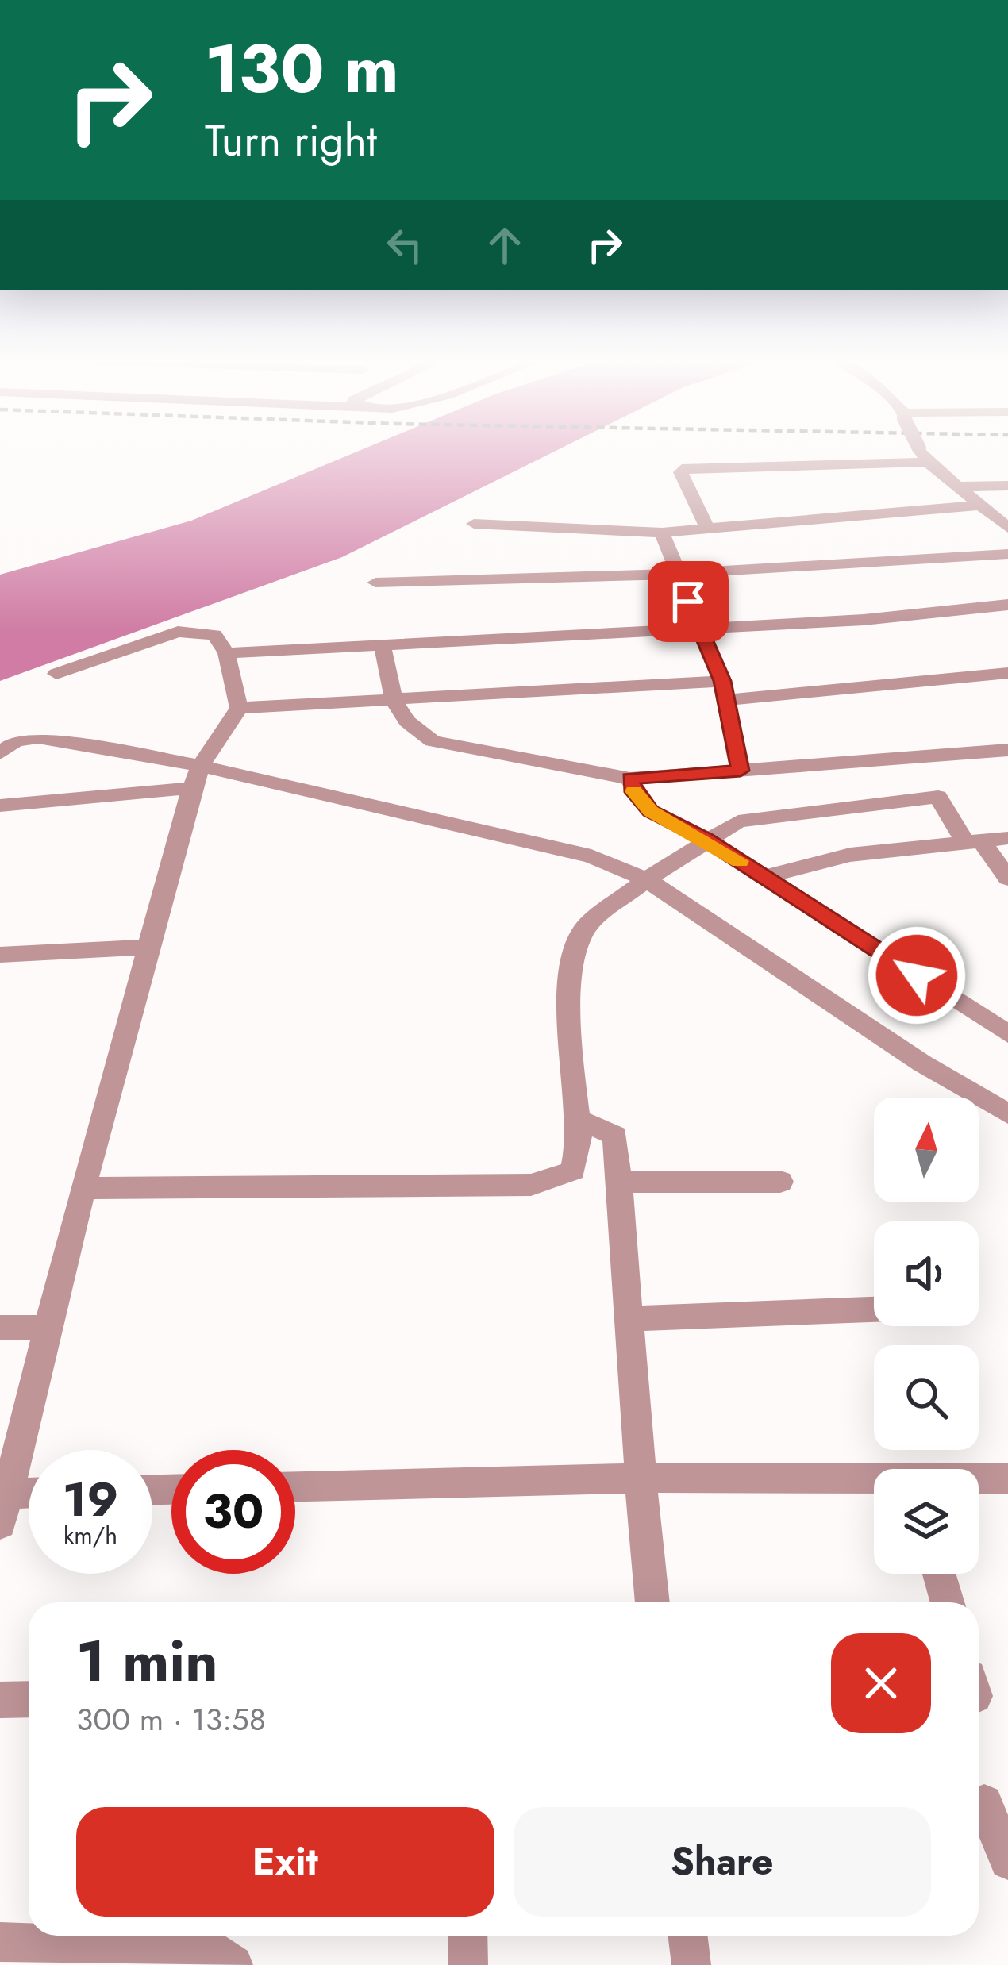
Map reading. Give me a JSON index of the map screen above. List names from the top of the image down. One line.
{"north":"top","page":{"turn":["130 m","Turn right"],"speed":"19 km/h","limit":"30","heading":["1 min","300 m · 13:58"],"buttons":["Exit","Share"]}}
